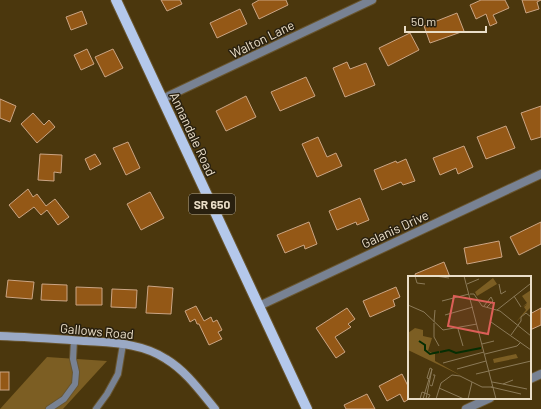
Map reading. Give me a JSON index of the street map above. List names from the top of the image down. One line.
{"streets":{"main road":["Annandale Road","SR 650","Gallows Road"],"street":["Walton Lane","Galanis Drive"]},"crossings":[["Walton Lane","Annandale Road"],["Annandale Road","Galanis Drive"]],"scale_bar":"50 m"}
